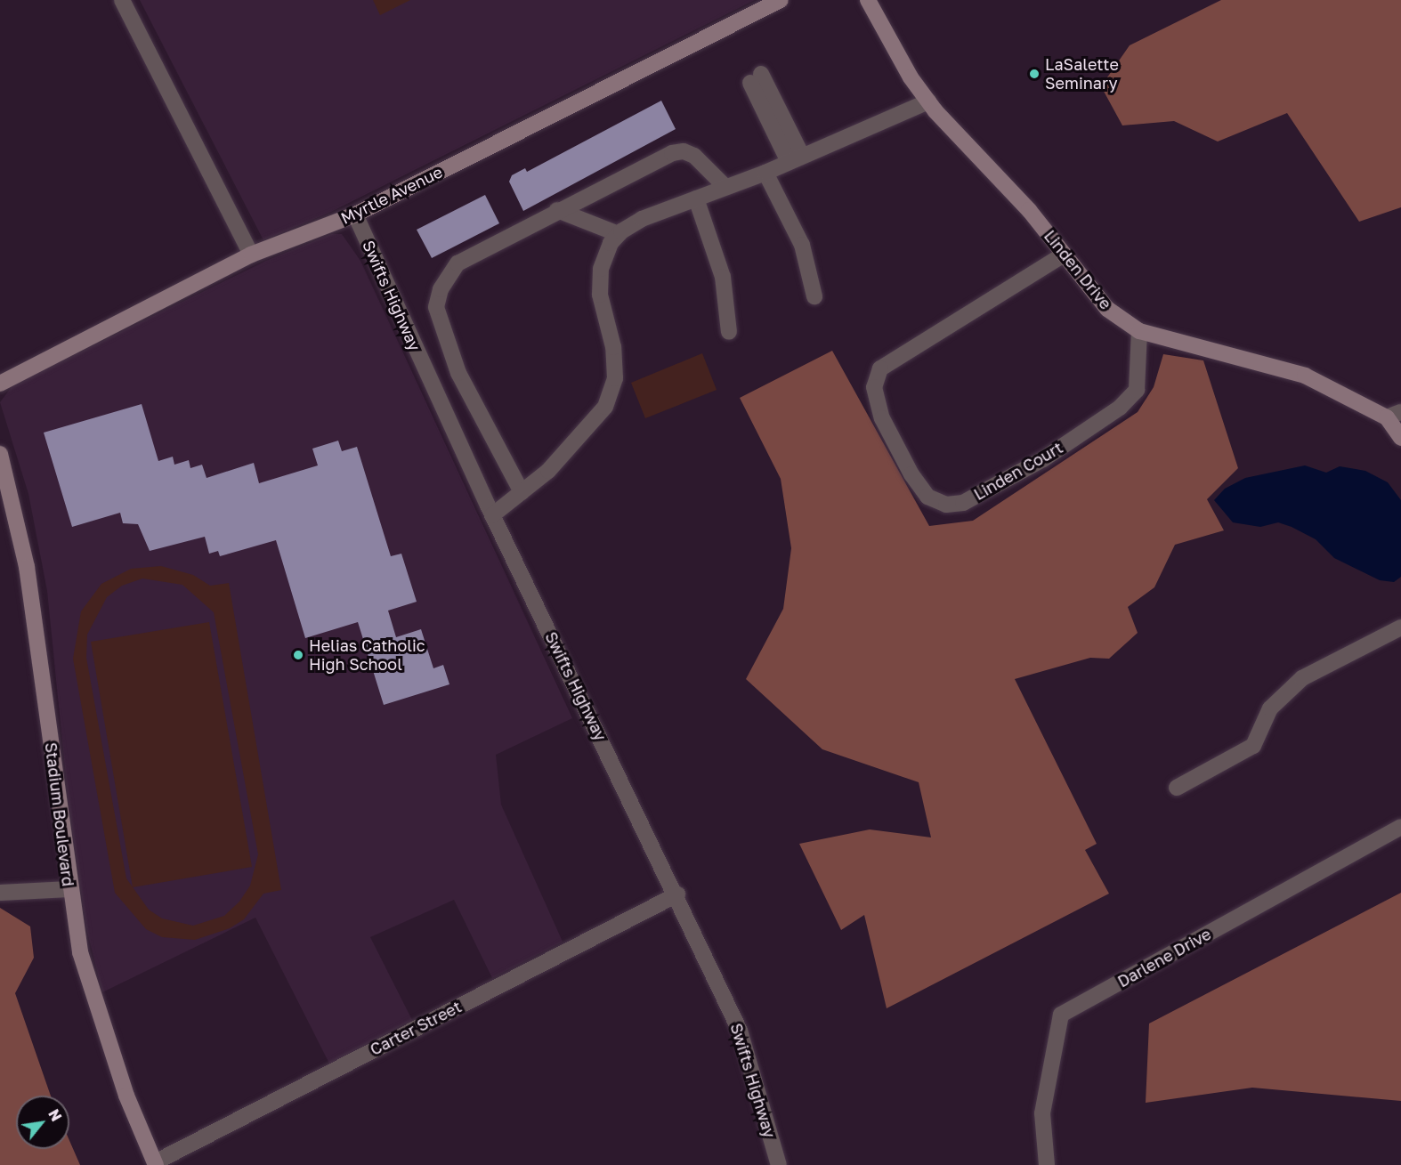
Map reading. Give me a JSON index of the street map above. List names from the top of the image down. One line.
{"streets":{"street":["Myrtle Avenue","Linden Drive","Swifts Highway","Linden Court","Stadium Boulevard","Darlene Drive","Carter Street"]},"crossings":[["Myrtle Avenue","Swifts Highway"],["Linden Drive","Linden Court"],["Swifts Highway","Carter Street"],["Stadium Boulevard","Carter Street"]],"places":["LaSalette Seminary","Helias Catholic High School"],"north":"top right"}
